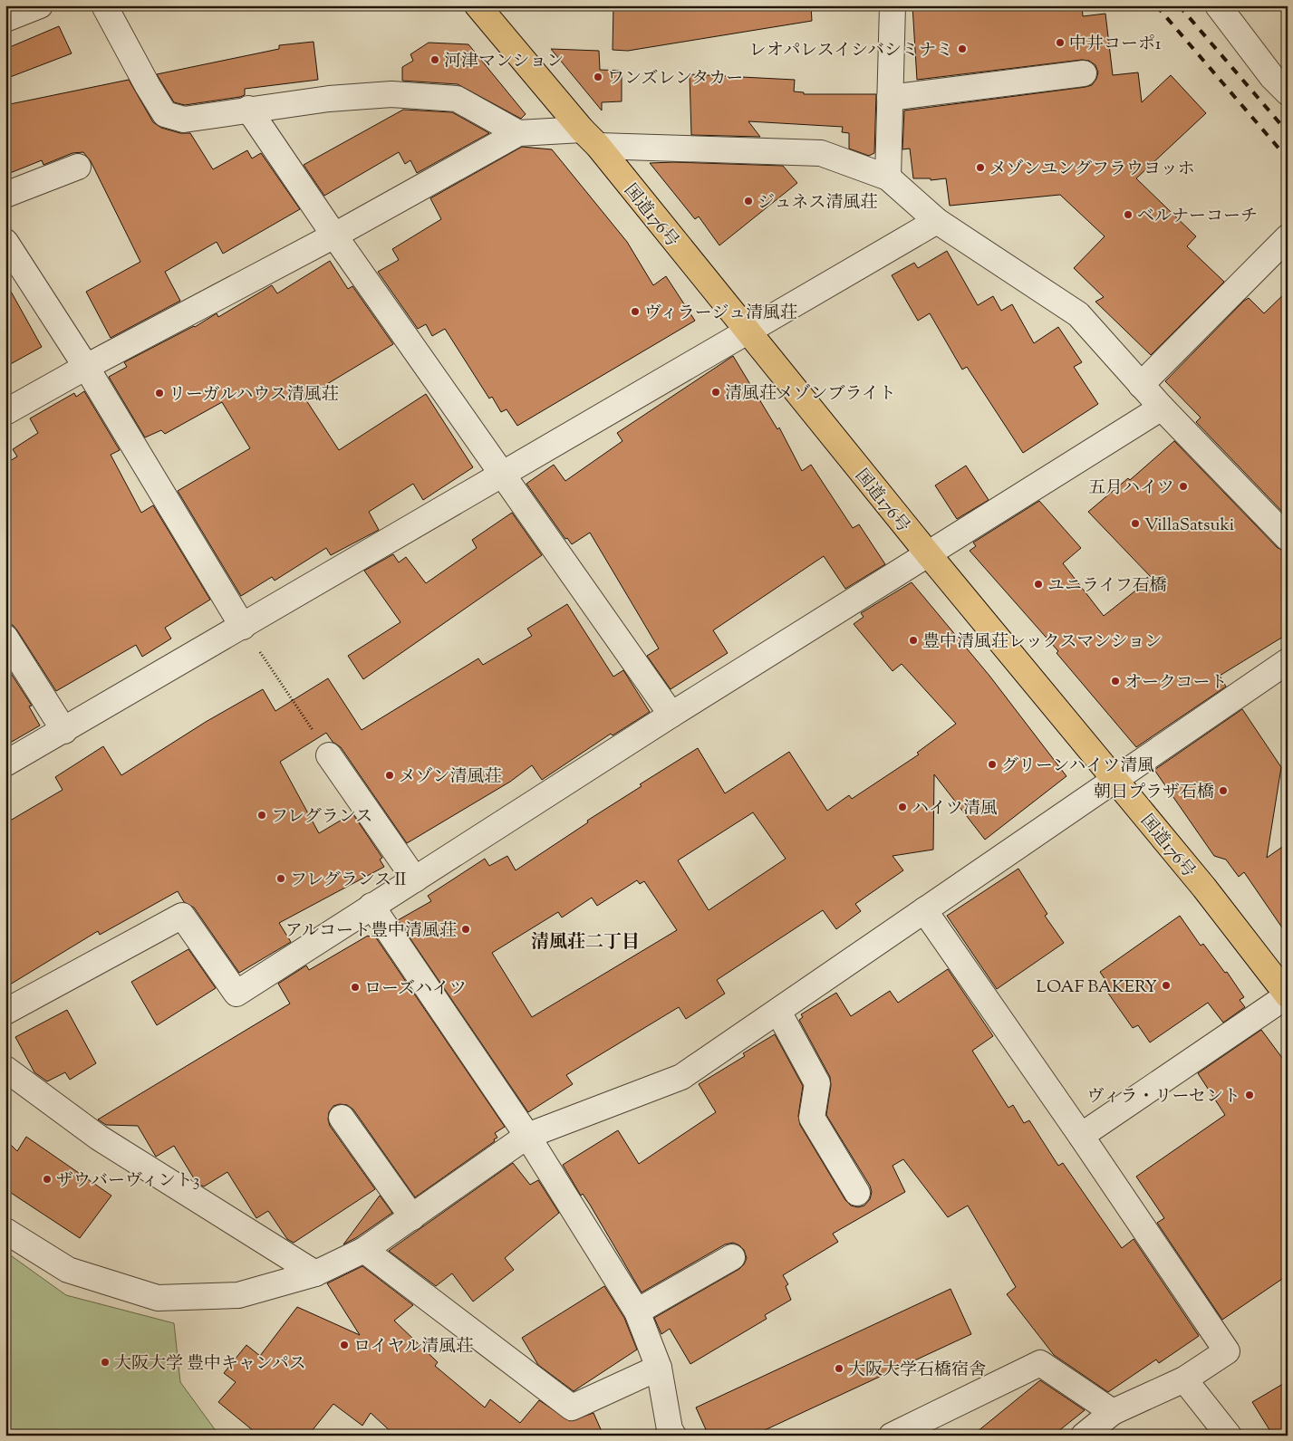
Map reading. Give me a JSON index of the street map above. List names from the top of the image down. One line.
{"streets":{"highway":["国道176号"]},"districts":["清風荘二丁目"],"places":["中井コーポ1","レオパレスイシバシミナミ","河津マンション","ワンズレンタカー","メゾンユングフラウヨッホ","ジュネス清風荘","ベルナーコーチ","ヴィラージュ清風荘","清風荘メゾンブライト","リーガルハウス清風荘","五月ハイツ","VillaSatsuki","ユニライフ石橋","豊中清風荘レックスマンション","オークコート","グリーンハイツ清風","メゾン清風荘","朝日プラザ石橋","ハイツ清風","フレグランス","フレグランスⅡ","アルコート豊中清風荘","LOAF BAKERY","ローズハイツ","ヴィラ・リーセント","ザウバーヴィント3","ロイヤル清風荘","大阪大学 豊中キャンパス","大阪大学石橋宿舎"]}
